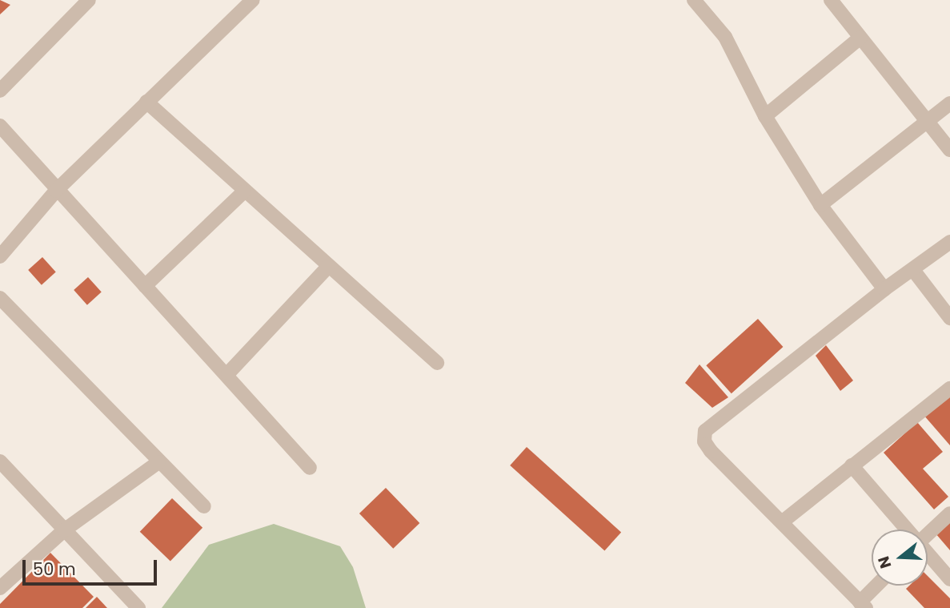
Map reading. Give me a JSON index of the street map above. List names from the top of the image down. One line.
{"scale_bar":"50 m","north":"left"}
